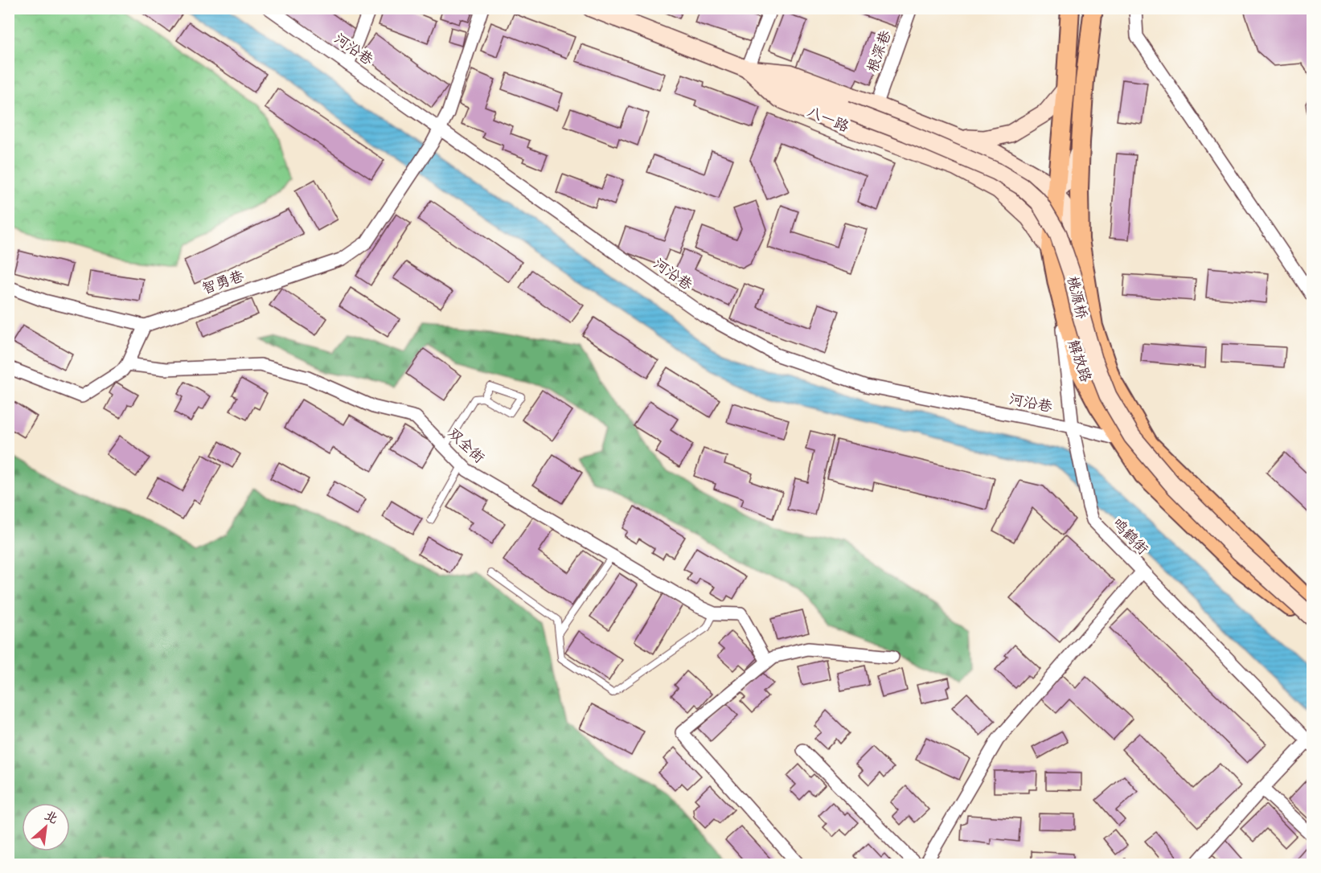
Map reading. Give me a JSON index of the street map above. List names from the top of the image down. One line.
{"streets":{"main road":["八一路","桃源桥","解放路"],"street":["河沿巷","根深巷","智勇巷","双全街","鸣鹤街"]},"crossings":[["河沿巷","智勇巷"],["河沿巷","解放路"],["河沿巷","鸣鹤街"],["八一路","桃源桥"],["八一路","解放路"],["解放路","鸣鹤街"]],"north":"top right"}
